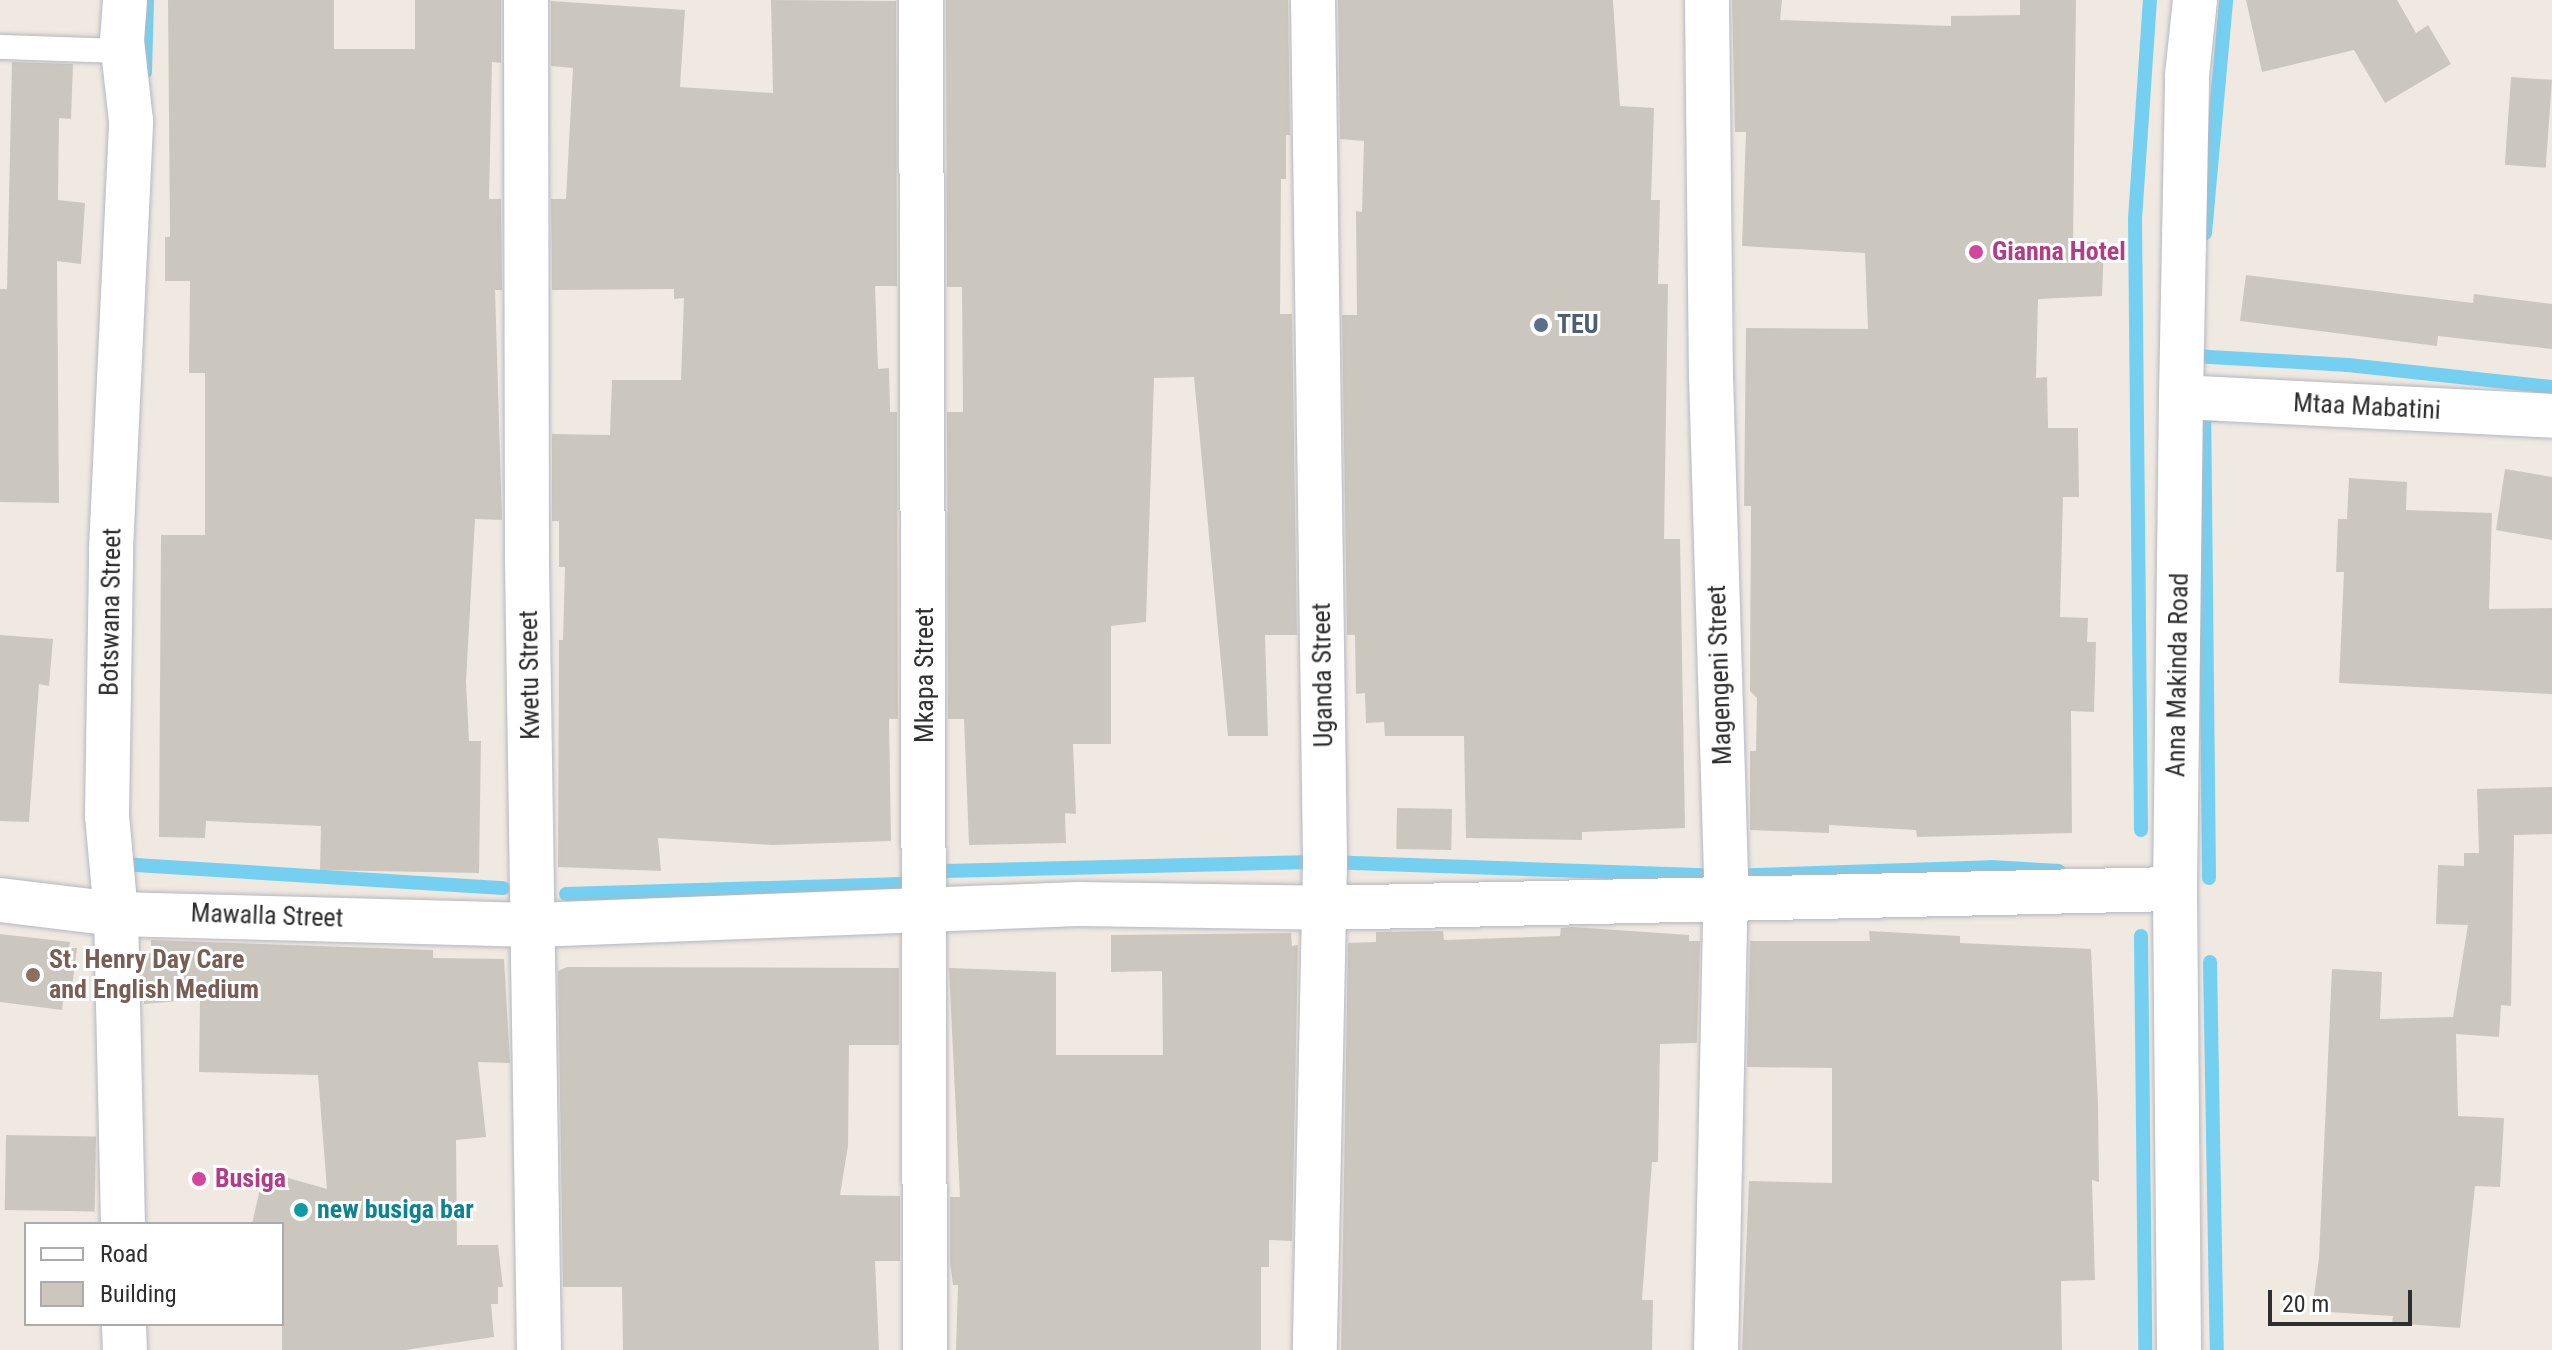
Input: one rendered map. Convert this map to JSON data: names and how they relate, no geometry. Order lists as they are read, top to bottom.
{
  "streets": {
    "street": [
      "Mtaa Mabatini",
      "Botswana Street",
      "Kwetu Street",
      "Mkapa Street",
      "Uganda Street",
      "Magengeni Street",
      "Anna Makinda Road",
      "Mawalla Street"
    ]
  },
  "crossings": [
    ["Mtaa Mabatini", "Anna Makinda Road"],
    ["Botswana Street", "Mawalla Street"],
    ["Kwetu Street", "Mawalla Street"],
    ["Mkapa Street", "Mawalla Street"],
    ["Uganda Street", "Mawalla Street"],
    ["Magengeni Street", "Mawalla Street"],
    ["Anna Makinda Road", "Mawalla Street"]
  ],
  "places": [
    "Gianna Hotel",
    "TEU",
    "St. Henry Day Care and English Medium",
    "Busiga",
    "new busiga bar"
  ],
  "legend": ["Road", "Building"],
  "scale_bar": "20 m"
}
